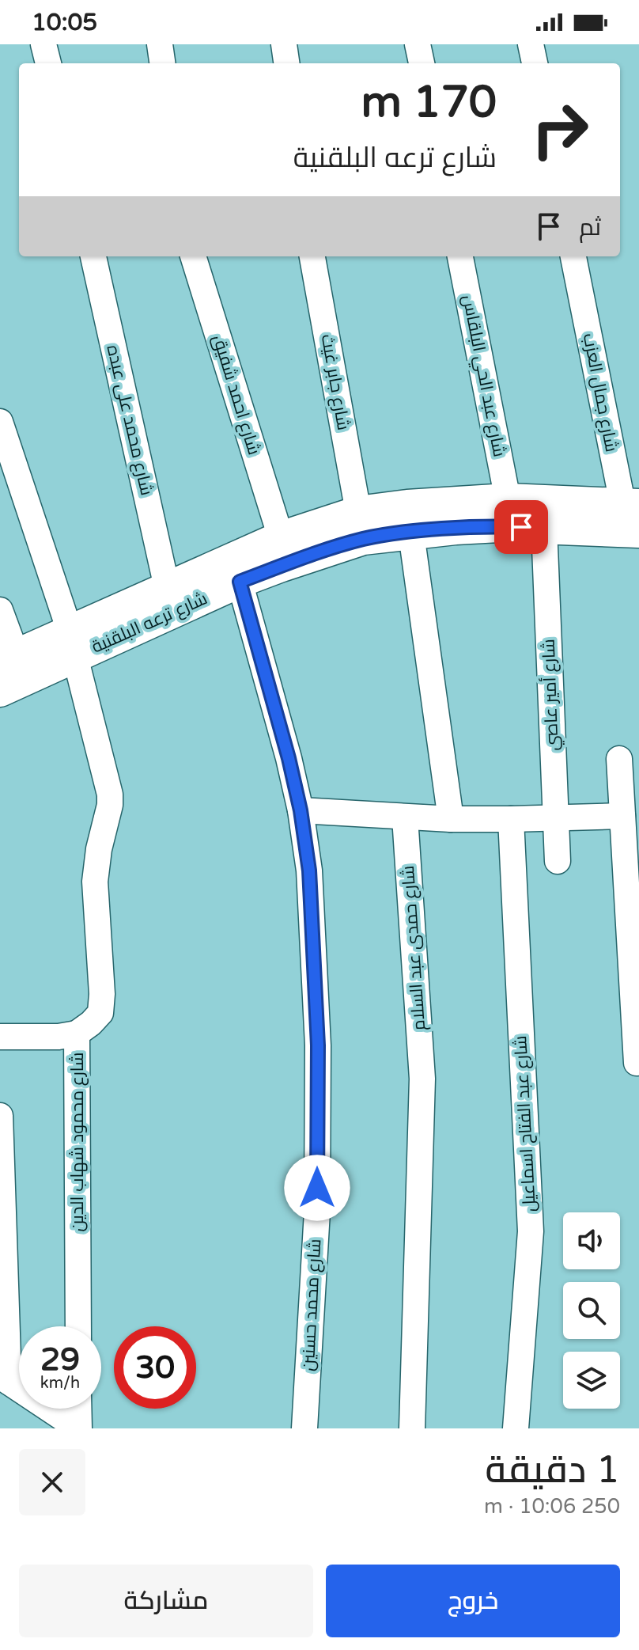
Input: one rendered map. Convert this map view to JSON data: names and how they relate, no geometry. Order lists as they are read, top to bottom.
{
  "streets": {
    "street": [
      "شارع عبد الحي البلقاس",
      "شارع جابر غيث",
      "شارع جمال العزب",
      "شارع احمد شفيق",
      "شارع محمد على عبده",
      "شارع ترعه البلقنية",
      "شارع أمير عاصي",
      "شارع حمدى عبد السلام",
      "شارع عبد الفتاح اسماعيل",
      "شارع محمود شهاب الدين",
      "شارع محمد حسنين"
    ]
  },
  "crossings": [
    ["شارع عبد الحي البلقاس", "شارع ترعه البلقنية"],
    ["شارع جابر غيث", "شارع ترعه البلقنية"],
    ["شارع جمال العزب", "شارع ترعه البلقنية"],
    ["شارع احمد شفيق", "شارع ترعه البلقنية"],
    ["شارع محمد على عبده", "شارع ترعه البلقنية"],
    ["شارع ترعه البلقنية", "شارع أمير عاصي"],
    ["شارع ترعه البلقنية", "شارع محمود شهاب الدين"],
    ["شارع ترعه البلقنية", "شارع محمد حسنين"]
  ],
  "page": {
    "status": "10:05",
    "turn": ["170 m", "شارع ترعه البلقنية"],
    "then": "ثم",
    "speed": "29 km/h",
    "limit": "30",
    "heading": ["1 دقيقة", "250 m · 10:06"],
    "buttons": ["خروج", "مشاركة"]
  }
}
